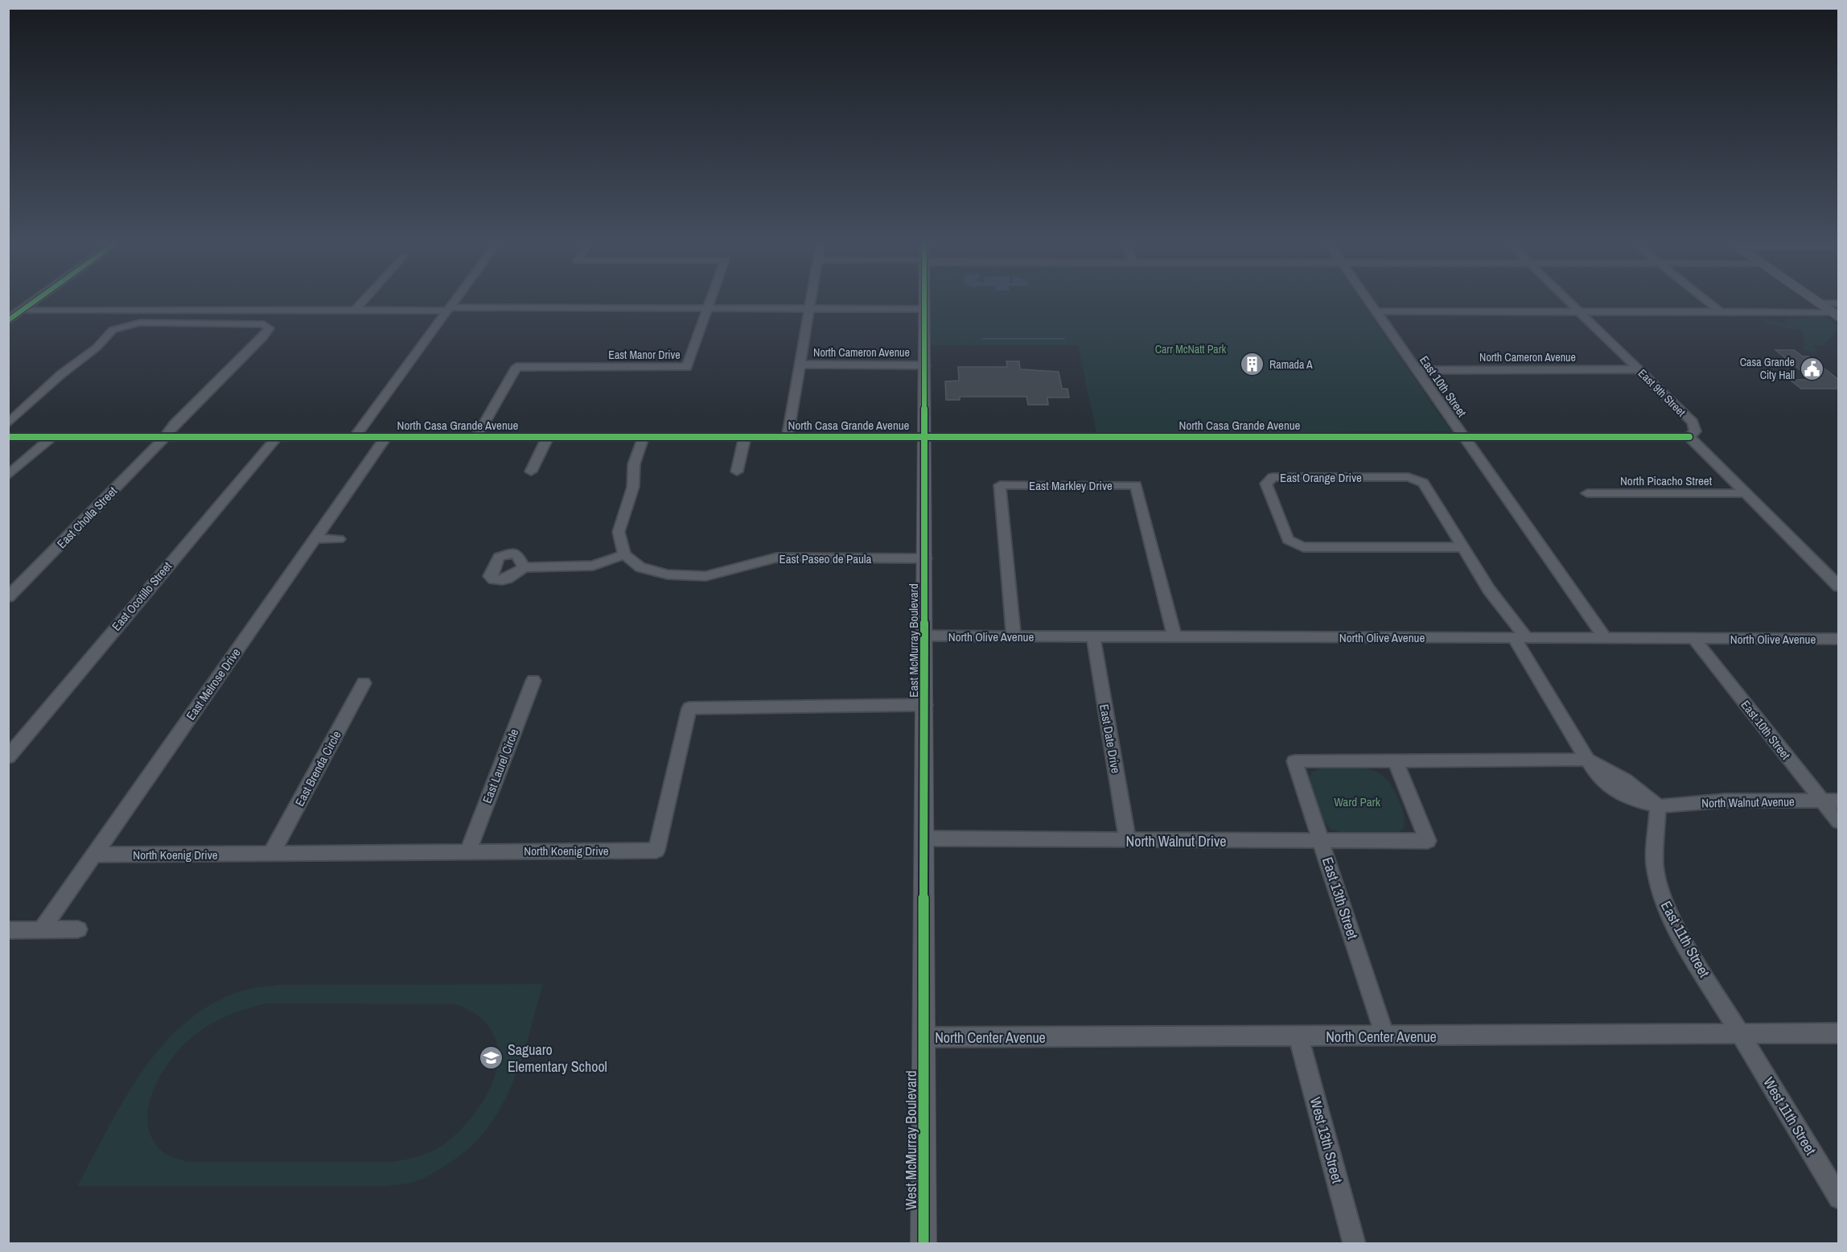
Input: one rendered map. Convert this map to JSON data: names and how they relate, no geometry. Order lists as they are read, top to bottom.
{
  "streets": {
    "street": [
      "North Cameron Avenue",
      "East Manor Drive",
      "East 10th Street",
      "East 9th Street",
      "North Casa Grande Avenue",
      "East Orange Drive",
      "North Picacho Street",
      "East Markley Drive",
      "East Cholla Street",
      "East Paseo de Paula",
      "East Ocotillo Street",
      "North Olive Avenue",
      "East McMurray Boulevard",
      "East Melrose Drive",
      "East Date Drive",
      "East Laurel Circle",
      "East Brenda Circle",
      "North Walnut Avenue",
      "North Walnut Drive",
      "North Koenig Drive",
      "East 13th Street",
      "East 11th Street",
      "North Center Avenue",
      "West 11th Street",
      "West McMurray Boulevard",
      "West 13th Street"
    ]
  },
  "crossings": [
    ["North Cameron Avenue", "East 10th Street"],
    ["North Cameron Avenue", "East 9th Street"],
    ["North Cameron Avenue", "East McMurray Boulevard"],
    ["East Manor Drive", "North Casa Grande Avenue"],
    ["East 10th Street", "North Casa Grande Avenue"],
    ["East 10th Street", "North Olive Avenue"],
    ["East 10th Street", "North Walnut Avenue"],
    ["East 9th Street", "North Casa Grande Avenue"],
    ["North Casa Grande Avenue", "East Cholla Street"],
    ["North Casa Grande Avenue", "East Ocotillo Street"],
    ["North Casa Grande Avenue", "East McMurray Boulevard"],
    ["North Casa Grande Avenue", "East Melrose Drive"],
    ["East Orange Drive", "North Olive Avenue"],
    ["East Orange Drive", "North Walnut Avenue"],
    ["East Orange Drive", "East 11th Street"],
    ["East Markley Drive", "North Olive Avenue"],
    ["East Paseo de Paula", "East McMurray Boulevard"],
    ["North Olive Avenue", "East McMurray Boulevard"],
    ["North Olive Avenue", "East Date Drive"],
    ["East McMurray Boulevard", "North Walnut Drive"],
    ["East McMurray Boulevard", "North Koenig Drive"],
    ["East McMurray Boulevard", "North Center Avenue"],
    ["East McMurray Boulevard", "West McMurray Boulevard"],
    ["East Melrose Drive", "North Koenig Drive"],
    ["East Date Drive", "North Walnut Drive"],
    ["East Laurel Circle", "North Koenig Drive"],
    ["East Brenda Circle", "North Koenig Drive"],
    ["North Walnut Avenue", "East 11th Street"],
    ["North Walnut Drive", "East 13th Street"],
    ["East 13th Street", "North Center Avenue"],
    ["East 11th Street", "North Center Avenue"],
    ["East 11th Street", "West 11th Street"],
    ["North Center Avenue", "West 11th Street"],
    ["North Center Avenue", "West McMurray Boulevard"],
    ["North Center Avenue", "West 13th Street"]
  ],
  "parks": ["Carr McNatt Park", "Ward Park"],
  "places": {
    "building": ["Ramada A"],
    "public building": ["Casa Grande City Hall"],
    "school or university": ["Saguaro Elementary School"]
  }
}
